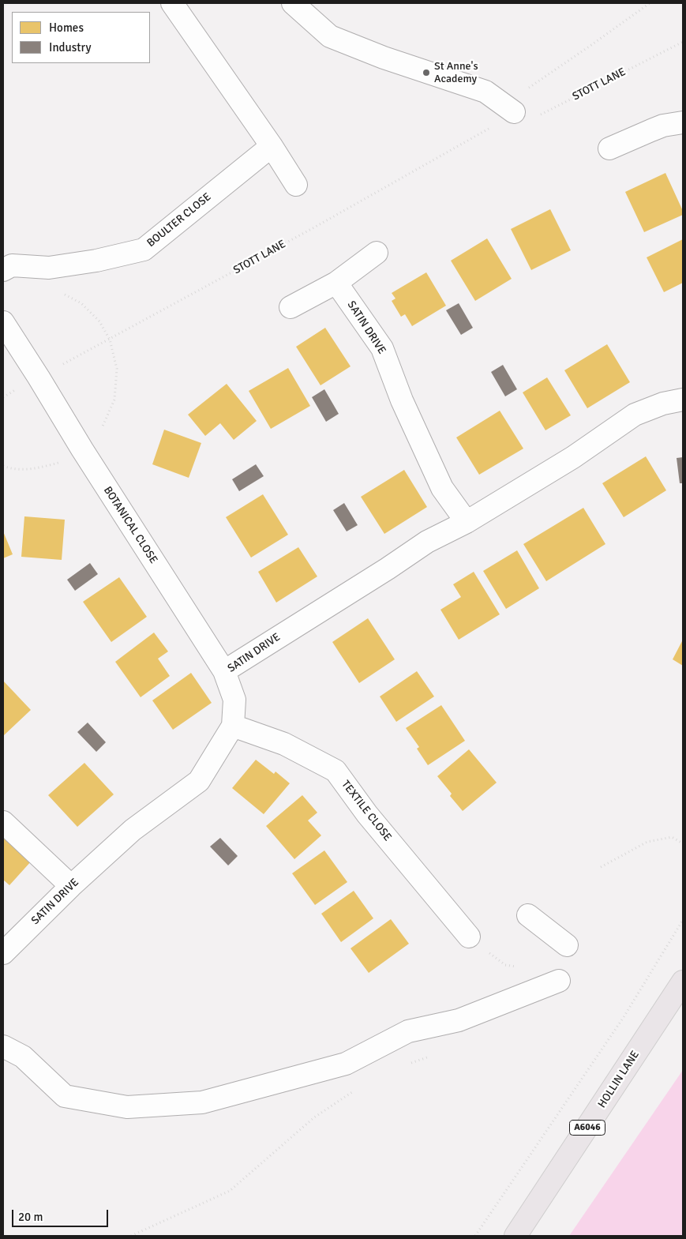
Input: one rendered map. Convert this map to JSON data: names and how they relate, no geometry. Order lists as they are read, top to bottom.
{
  "streets": {
    "main road": ["HOLLIN LANE", "A6046"],
    "street": [
      "BOULTER CLOSE",
      "SATIN DRIVE",
      "BOTANICAL CLOSE",
      "TEXTILE CLOSE"
    ],
    "path": ["STOTT LANE"]
  },
  "crossings": [
    ["STOTT LANE", "BOTANICAL CLOSE"],
    ["SATIN DRIVE", "BOTANICAL CLOSE"],
    ["SATIN DRIVE", "TEXTILE CLOSE"]
  ],
  "places": ["St Anne's Academy"],
  "legend": ["Homes", "Industry"],
  "scale_bar": "20 m"
}
